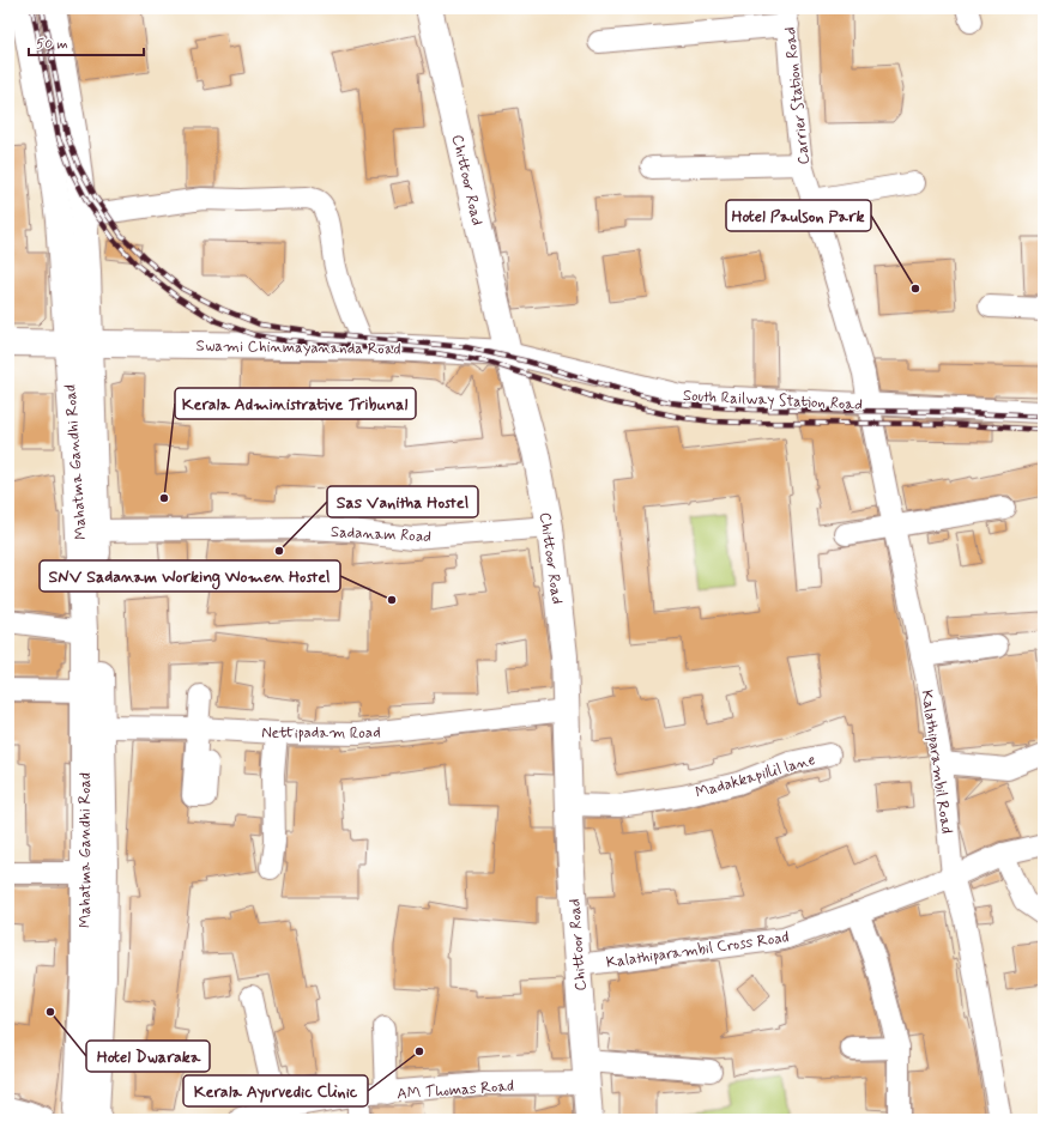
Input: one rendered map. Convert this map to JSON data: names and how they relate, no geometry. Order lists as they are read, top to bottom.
{
  "streets": {
    "main road": ["Chittoor Road", "Swami Chinmayananda Road", "Mahatma Gandhi Road"],
    "street": [
      "Carrier Station Road",
      "South Railway Station Road",
      "Sadanam Road",
      "Nettipadam Road",
      "Kalathiparambil Road",
      "Madakkapillil lane",
      "Kalathiparambil Cross Road",
      "AM Thomas Road"
    ]
  },
  "crossings": [
    ["Carrier Station Road", "South Railway Station Road"],
    ["Carrier Station Road", "Kalathiparambil Road"],
    ["Chittoor Road", "Swami Chinmayananda Road"],
    ["Chittoor Road", "South Railway Station Road"],
    ["Chittoor Road", "Sadanam Road"],
    ["Chittoor Road", "Nettipadam Road"],
    ["Chittoor Road", "Madakkapillil lane"],
    ["Chittoor Road", "Kalathiparambil Cross Road"],
    ["Chittoor Road", "AM Thomas Road"],
    ["Swami Chinmayananda Road", "South Railway Station Road"],
    ["Swami Chinmayananda Road", "Mahatma Gandhi Road"],
    ["South Railway Station Road", "Kalathiparambil Road"],
    ["Mahatma Gandhi Road", "Sadanam Road"],
    ["Mahatma Gandhi Road", "Nettipadam Road"],
    ["Kalathiparambil Road", "Kalathiparambil Cross Road"]
  ],
  "places": [
    "Hotel Paulson Park",
    "Kerala Administrative Tribunal",
    "Sas Vanitha Hostel",
    "SNV Sadanam Working Women Hostel",
    "Hotel Dwaraka",
    "Kerala Ayurvedic Clinic"
  ],
  "scale_bar": "50 m"
}
